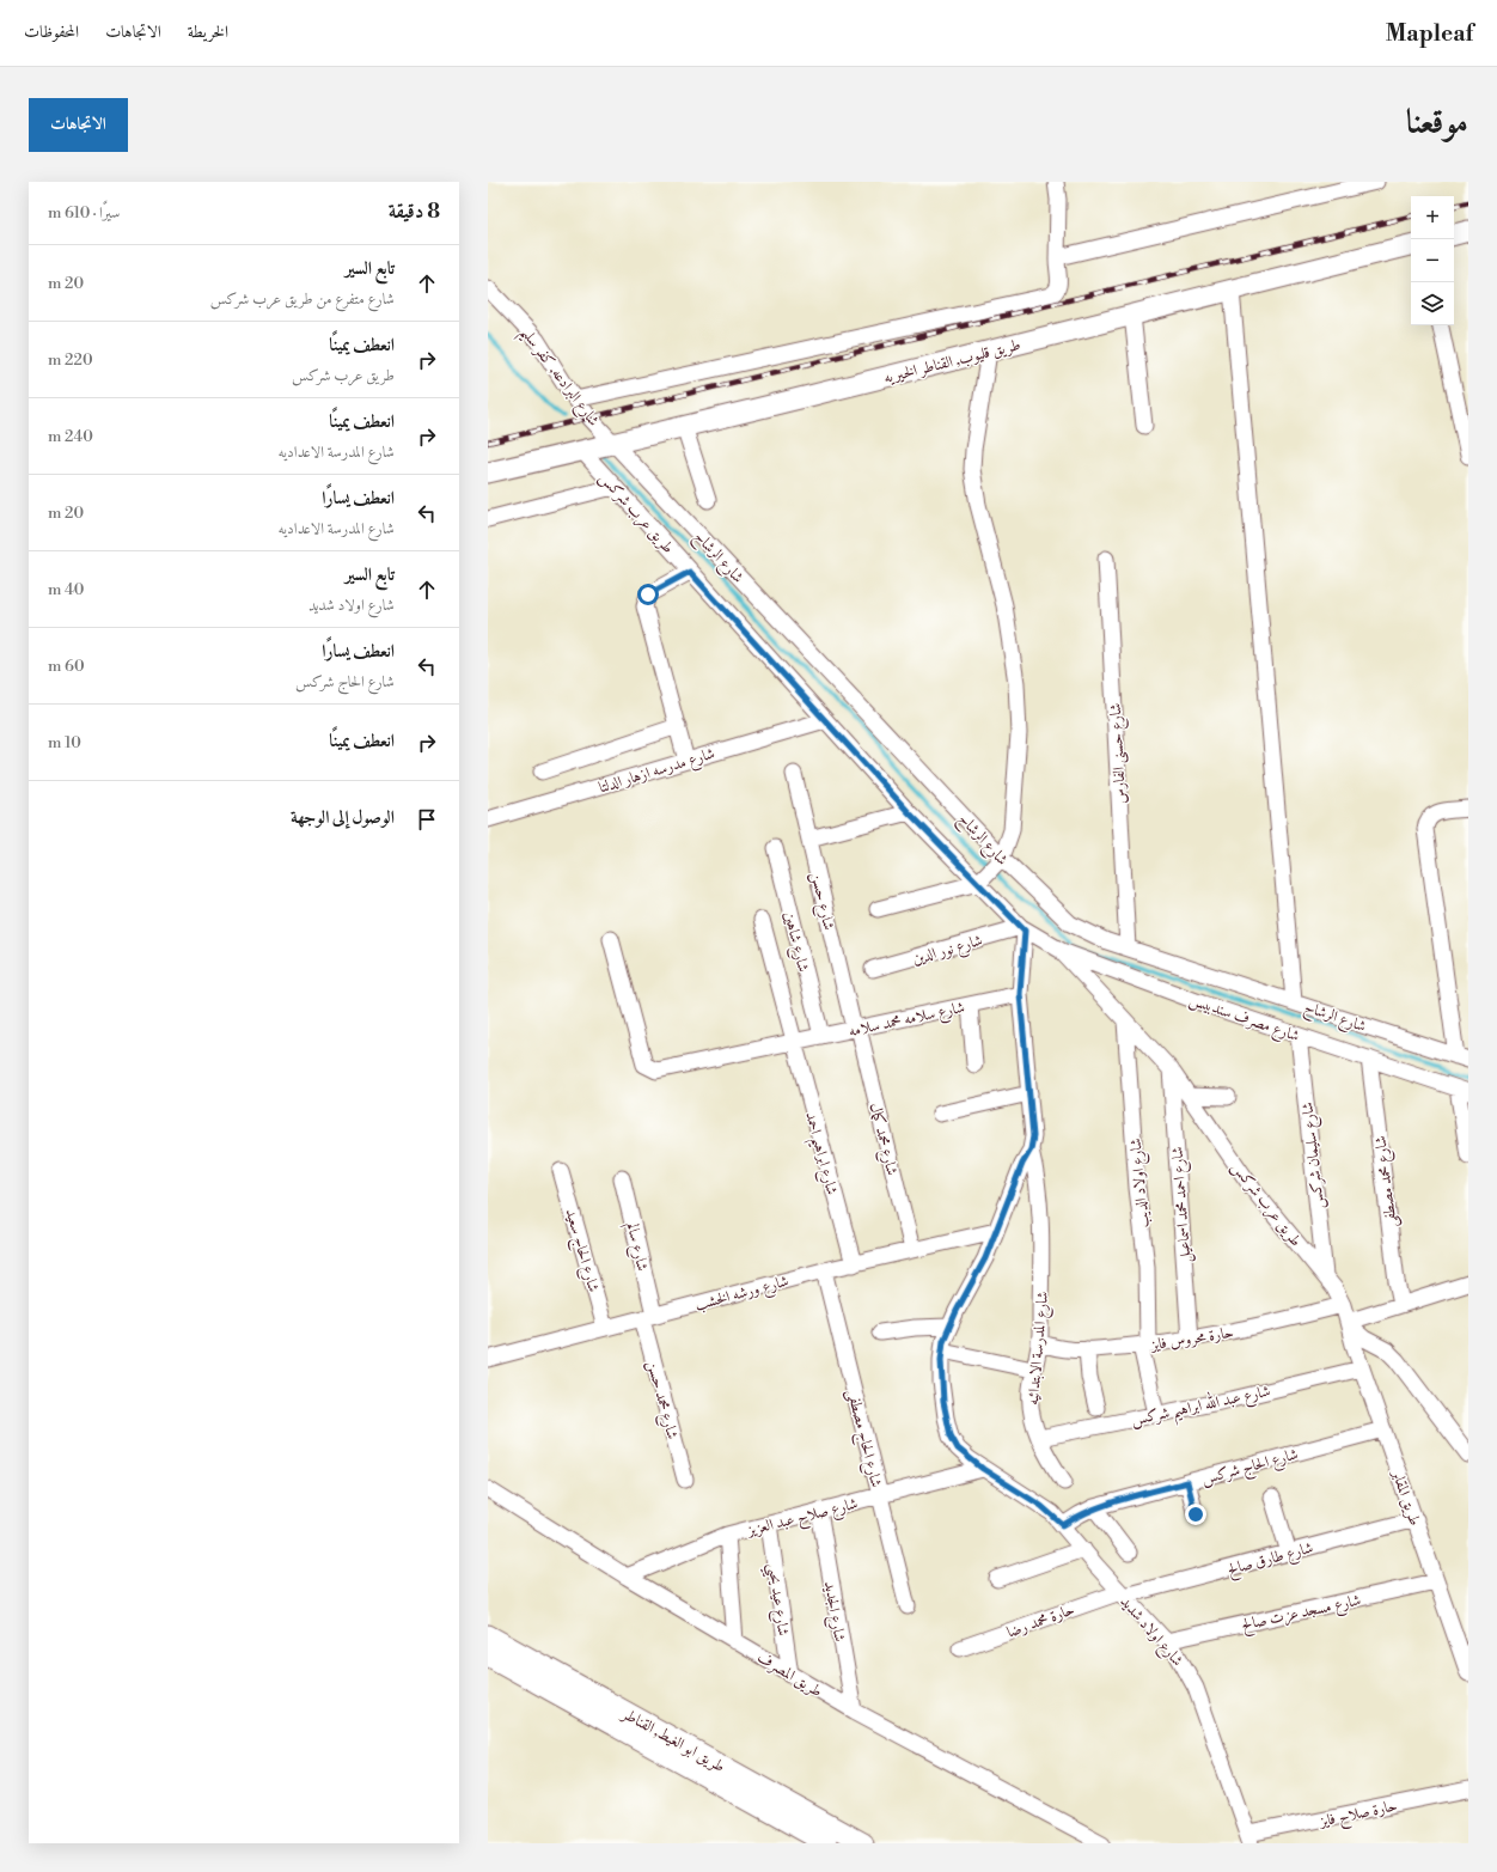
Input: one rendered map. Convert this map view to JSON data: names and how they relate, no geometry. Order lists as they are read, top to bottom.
{
  "streets": {
    "main road": ["طريق قليوب, القناطر الخيريه", "طريق ابو الغيط, القناطر"],
    "street": [
      "شارع البرادعه, كفر سليم",
      "طريق عرب شركس",
      "شارع الرشاح",
      "شارع حسنى الفارس",
      "شارع مدرسه ازهار الدلتا",
      "شارع حسن",
      "شارع شاهين",
      "شارع نور الدين",
      "شارع مصرف سندبيس",
      "شارع سلامه محمد سلامه",
      "شارع محمد كمال",
      "شارع ابراهيم احمد",
      "شارع سليمان شركس",
      "شارع محمد مصطفى",
      "شارع اولاد الديب",
      "شارع احمد محمد اسماعيل",
      "شارع سالم",
      "شارع الحاج سعيد",
      "شارع ورشه الخشب",
      "حارة محروس فايز",
      "شارع المدرسة الابتدائيه",
      "شارع محمد حسن",
      "شارع عبد الله ابراهيم شركس",
      "شارع الحاج مصطفى",
      "شارع الحاج شركس",
      "طريق المقابر",
      "شارع صلاح عبد العزيز",
      "شارع طارق صالح",
      "شارع عيد يحيي",
      "شارع الجديد",
      "شارع مسجد عزت صالح",
      "حارة محمد رضا",
      "شارع اولاد شديد",
      "طريق المصرف",
      "حارة صلاح فايز"
    ]
  },
  "crossings": [
    ["طريق قليوب, القناطر الخيريه", "شارع البرادعه, كفر سليم"],
    ["طريق قليوب, القناطر الخيريه", "طريق عرب شركس"],
    ["طريق قليوب, القناطر الخيريه", "شارع الرشاح"],
    ["شارع البرادعه, كفر سليم", "شارع الرشاح"],
    ["طريق عرب شركس", "شارع مدرسه ازهار الدلتا"],
    ["طريق عرب شركس", "شارع نور الدين"],
    ["طريق عرب شركس", "شارع مصرف سندبيس"],
    ["طريق عرب شركس", "شارع سليمان شركس"],
    ["طريق عرب شركس", "شارع اولاد الديب"],
    ["طريق عرب شركس", "شارع احمد محمد اسماعيل"],
    ["طريق عرب شركس", "حارة محروس فايز"],
    ["طريق عرب شركس", "طريق المقابر"],
    ["شارع الرشاح", "شارع حسنى الفارس"],
    ["شارع حسن", "شارع سلامه محمد سلامه"],
    ["شارع حسن", "شارع محمد كمال"],
    ["شارع شاهين", "شارع سلامه محمد سلامه"],
    ["شارع نور الدين", "شارع مصرف سندبيس"],
    ["شارع مصرف سندبيس", "شارع سليمان شركس"],
    ["شارع مصرف سندبيس", "شارع محمد مصطفى"],
    ["شارع سلامه محمد سلامه", "شارع محمد كمال"],
    ["شارع سلامه محمد سلامه", "شارع ابراهيم احمد"],
    ["شارع محمد كمال", "شارع ورشه الخشب"],
    ["شارع ابراهيم احمد", "شارع ورشه الخشب"],
    ["شارع اولاد الديب", "حارة محروس فايز"],
    ["شارع اولاد الديب", "شارع عبد الله ابراهيم شركس"],
    ["شارع احمد محمد اسماعيل", "حارة محروس فايز"],
    ["شارع سالم", "شارع ورشه الخشب"],
    ["شارع سالم", "شارع محمد حسن"],
    ["شارع الحاج سعيد", "شارع ورشه الخشب"],
    ["شارع ورشه الخشب", "شارع محمد حسن"],
    ["شارع ورشه الخشب", "شارع الحاج مصطفى"],
    ["شارع ورشه الخشب", "شارع اولاد شديد"],
    ["حارة محروس فايز", "شارع المدرسة الابتدائيه"],
    ["شارع المدرسة الابتدائيه", "شارع عبد الله ابراهيم شركس"],
    ["شارع المدرسة الابتدائيه", "شارع اولاد شديد"],
    ["شارع عبد الله ابراهيم شركس", "طريق المقابر"],
    ["شارع الحاج مصطفى", "شارع صلاح عبد العزيز"],
    ["شارع الحاج شركس", "طريق المقابر"],
    ["شارع الحاج شركس", "شارع اولاد شديد"],
    ["طريق المقابر", "شارع طارق صالح"],
    ["طريق المقابر", "شارع مسجد عزت صالح"],
    ["شارع صلاح عبد العزيز", "شارع عيد يحيي"],
    ["شارع صلاح عبد العزيز", "شارع الجديد"],
    ["شارع صلاح عبد العزيز", "شارع اولاد شديد"],
    ["شارع صلاح عبد العزيز", "طريق المصرف"],
    ["شارع طارق صالح", "حارة محمد رضا"],
    ["شارع طارق صالح", "شارع اولاد شديد"],
    ["شارع عيد يحيي", "طريق المصرف"],
    ["شارع الجديد", "طريق المصرف"],
    ["شارع مسجد عزت صالح", "شارع اولاد شديد"],
    ["حارة محمد رضا", "شارع اولاد شديد"],
    ["شارع اولاد شديد", "حارة صلاح فايز"]
  ],
  "page": {
    "header": "Mapleaf",
    "nav": ["الخريطة", "الاتجاهات", "المحفوظات"],
    "title": "موقعنا",
    "buttons": "الاتجاهات",
    "heading": ["8 دقيقة", "سيرًا · 610 m"],
    "map_buttons": ["+", "−"],
    "list": [
      ["تابع السير", "شارع متفرع من طريق عرب شركس", "20 m"],
      ["انعطف يمينًا", "طريق عرب شركس", "220 m"],
      ["انعطف يمينًا", "شارع المدرسة الاعداديه", "240 m"],
      ["انعطف يسارًا", "شارع المدرسة الاعداديه", "20 m"],
      ["تابع السير", "شارع اولاد شديد", "40 m"],
      ["انعطف يسارًا", "شارع الحاج شركس", "60 m"],
      ["انعطف يمينًا", "10 m"],
      "الوصول إلى الوجهة"
    ]
  }
}
